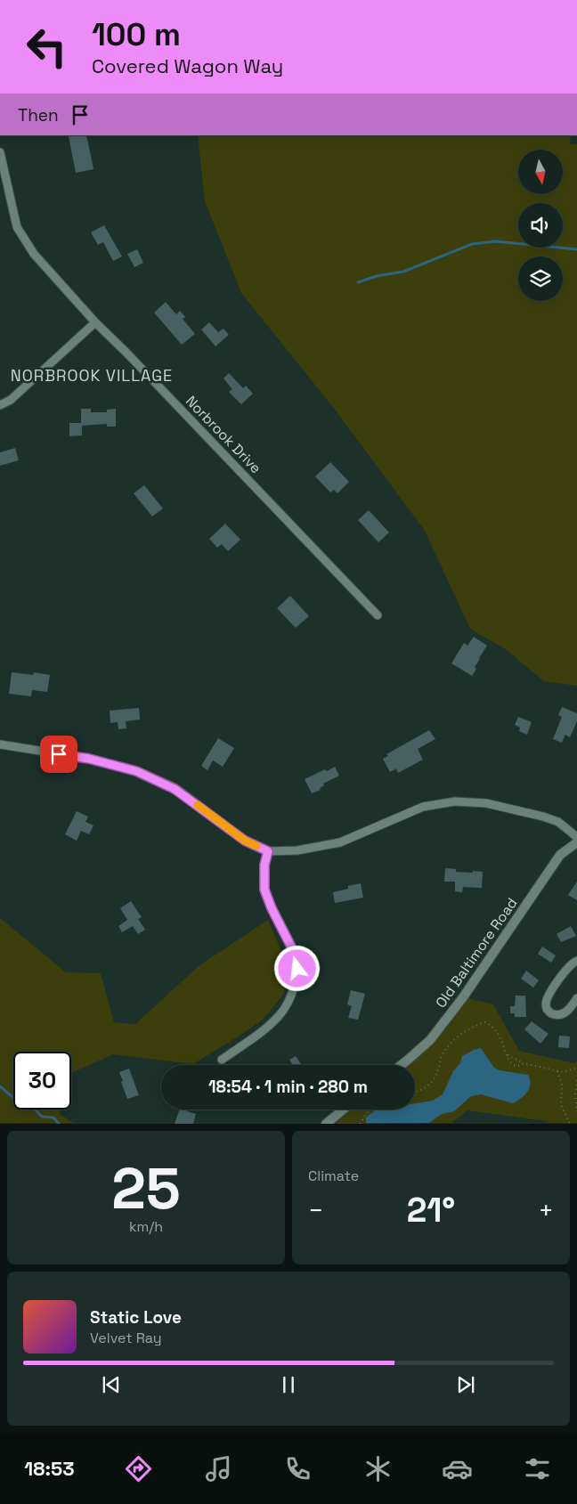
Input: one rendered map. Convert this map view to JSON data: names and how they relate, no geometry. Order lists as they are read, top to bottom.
{
  "streets": {
    "street": ["Norbrook Drive", "Old Baltimore Road"]
  },
  "districts": ["NORBROOK VILLAGE"],
  "north": "bottom",
  "page": {
    "turn": ["100 m", "Covered Wagon Way"],
    "then": "Then",
    "limit": "30",
    "trip": "18:54 · 1 min · 280 m",
    "tile": [
      ["25", "km/h"],
      "Climate"
    ],
    "heat": ["−", "21°", "+"],
    "song": ["Static Love", "Velvet Ray"],
    "tabs": "18:53"
  }
}
